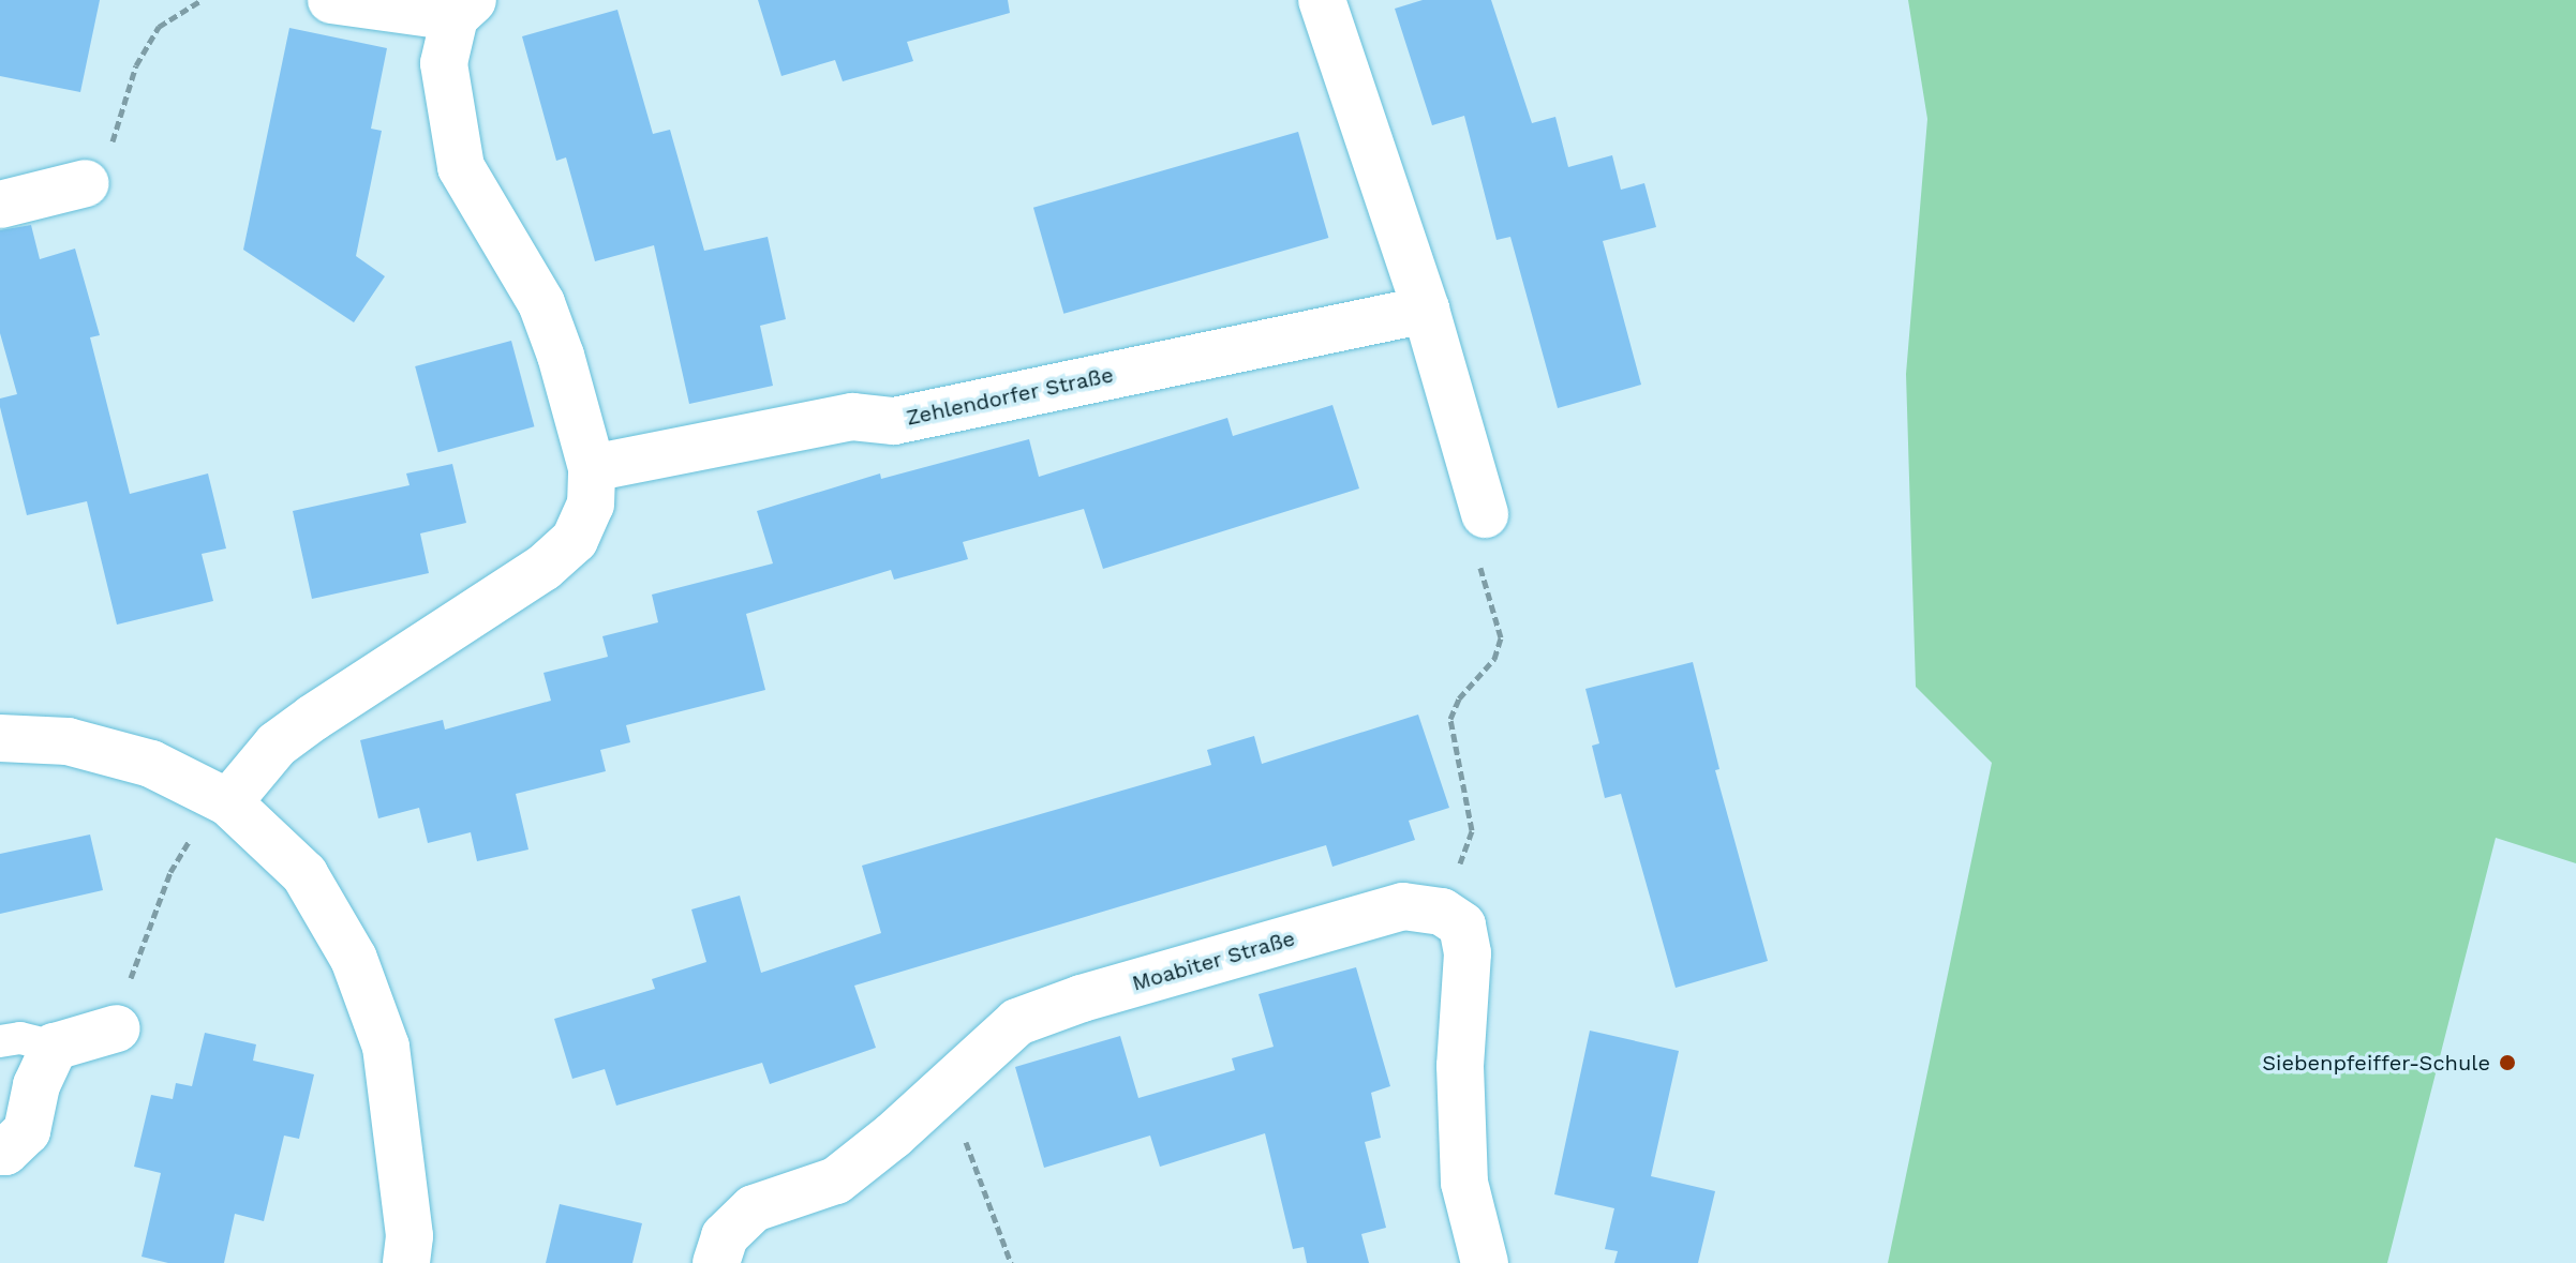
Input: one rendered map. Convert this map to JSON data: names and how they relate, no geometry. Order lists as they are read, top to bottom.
{
  "streets": {
    "street": ["Zehlendorfer Straße", "Moabiter Straße"]
  },
  "places": ["Siebenpfeiffer-Schule"]
}
